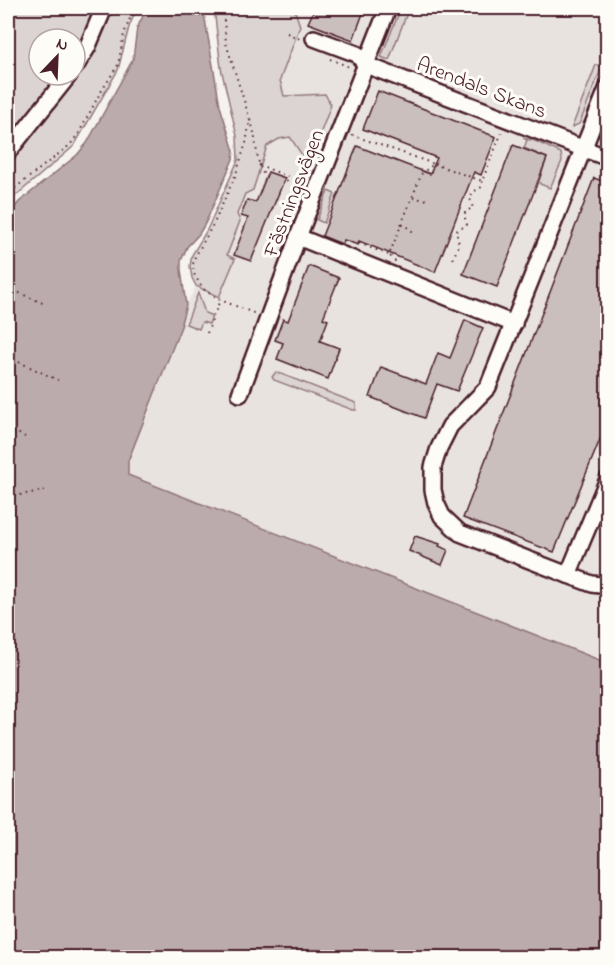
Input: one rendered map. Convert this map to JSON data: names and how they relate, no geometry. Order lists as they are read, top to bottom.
{
  "streets": {
    "street": ["Arendals Skans", "Fästningsvägen"]
  },
  "crossings": [
    ["Arendals Skans", "Fästningsvägen"]
  ],
  "north": "top right"
}
